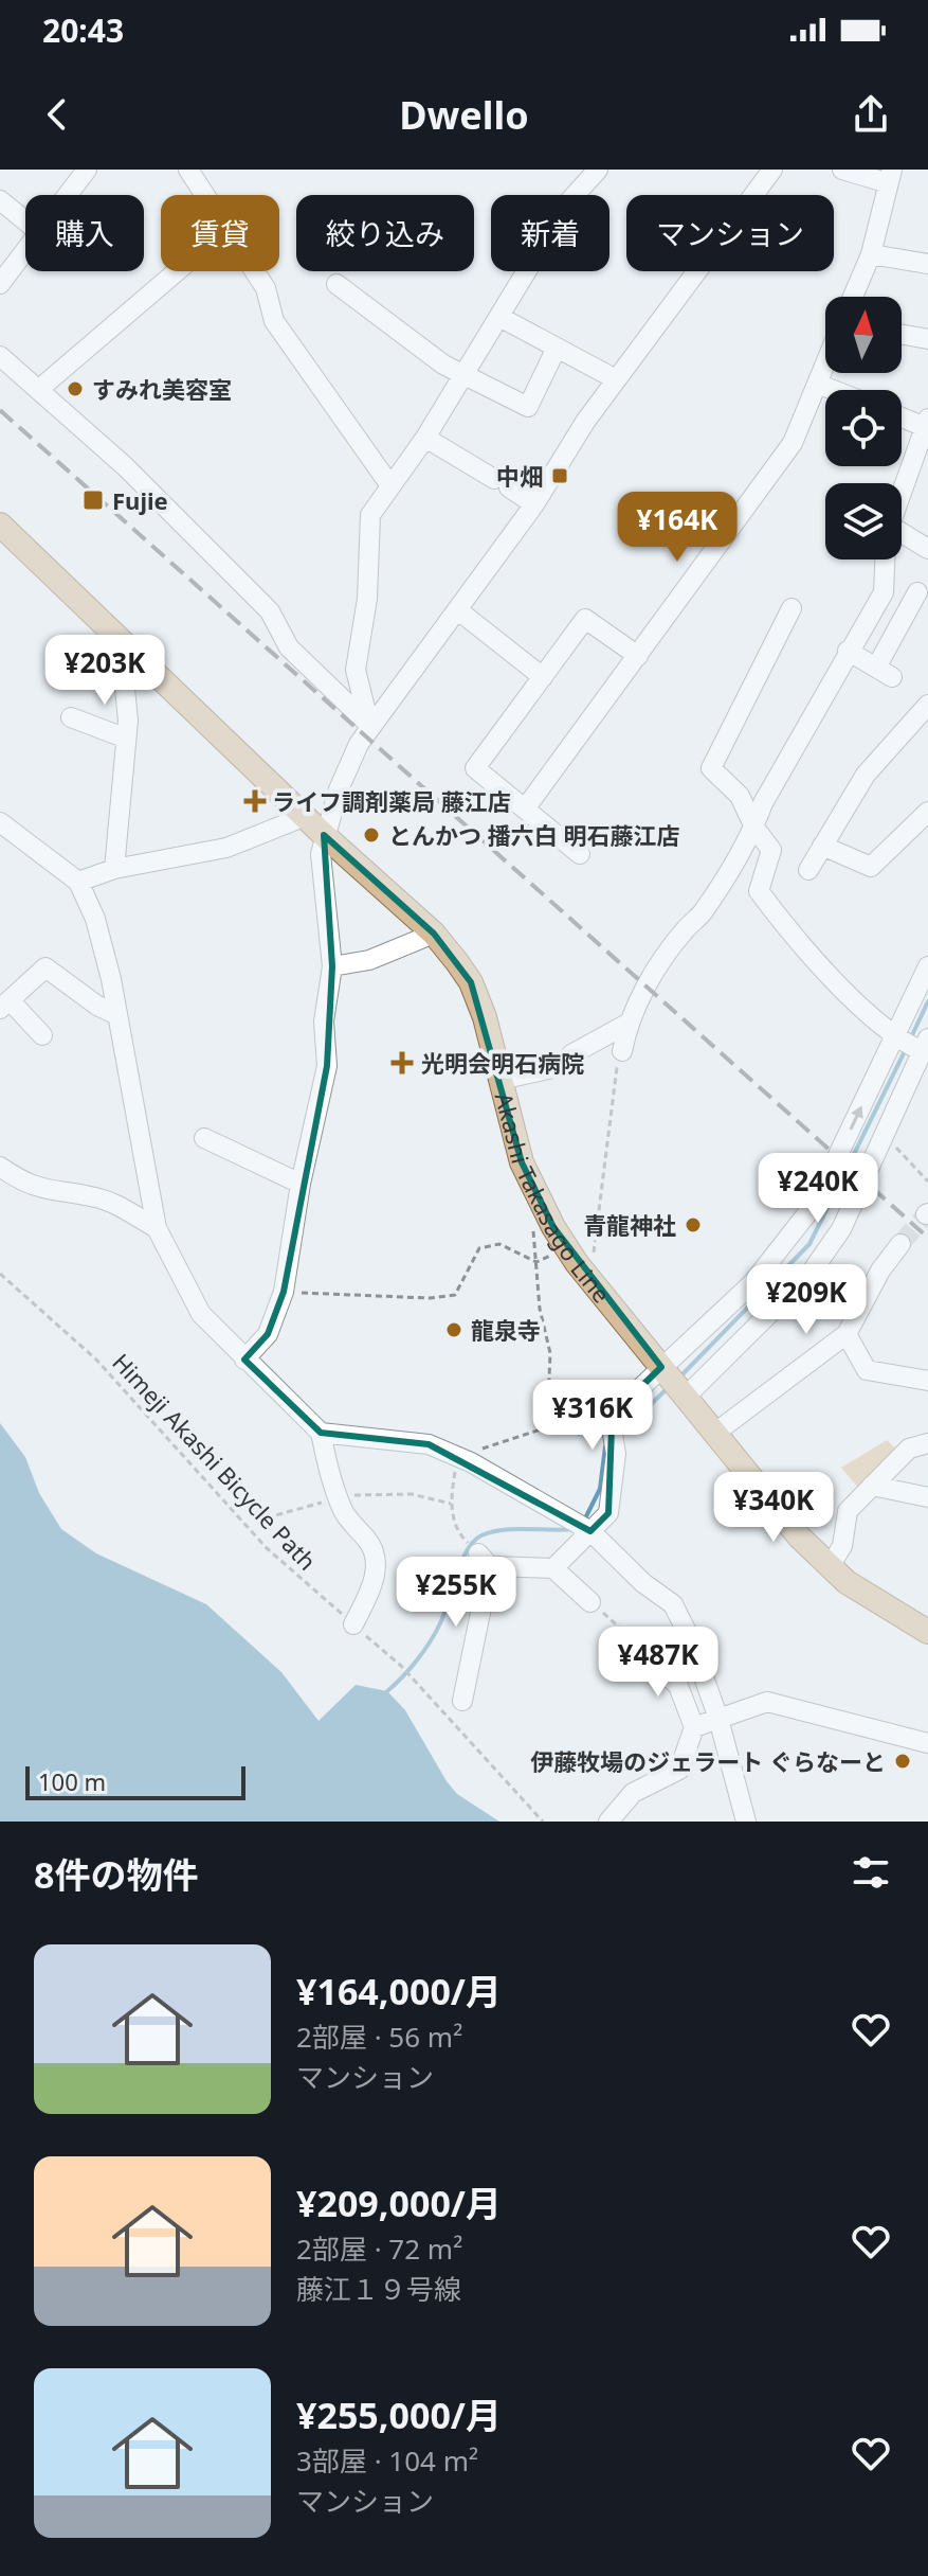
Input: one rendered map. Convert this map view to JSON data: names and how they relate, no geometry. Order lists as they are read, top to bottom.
{
  "streets": {
    "main road": ["Akashi Takasago Line"],
    "path": ["Himeji Akashi Bicycle Path"]
  },
  "places": {
    "other": [
      "すみれ美容室",
      "とんかつ 播六白 明石藤江店",
      "青龍神社",
      "龍泉寺",
      "伊藤牧場のジェラート ぐらなーと"
    ],
    "transit": ["中畑", "Fujie"],
    "health": ["ライフ調剤薬局 藤江店", "光明会明石病院"]
  },
  "scale_bar": "100 m",
  "north": "top",
  "page": {
    "status": "20:43",
    "header": "Dwello",
    "chip": [
      "購入",
      "賃貸",
      "絞り込み",
      "新着",
      "マンション"
    ],
    "price": [
      "¥164K",
      "¥203K",
      "¥240K",
      "¥209K",
      "¥316K",
      "¥340K",
      "¥255K",
      "¥487K"
    ],
    "scale": "100 m",
    "heading": "8件の物件",
    "list": [
      {
        "name": "¥164,000/月",
        "note": "2部屋 · 56 m² · マンション"
      },
      {
        "name": "¥209,000/月",
        "note": "2部屋 · 72 m² · 藤江１９号線"
      },
      {
        "name": "¥255,000/月",
        "note": "3部屋 · 104 m² · マンション"
      }
    ]
  }
}
